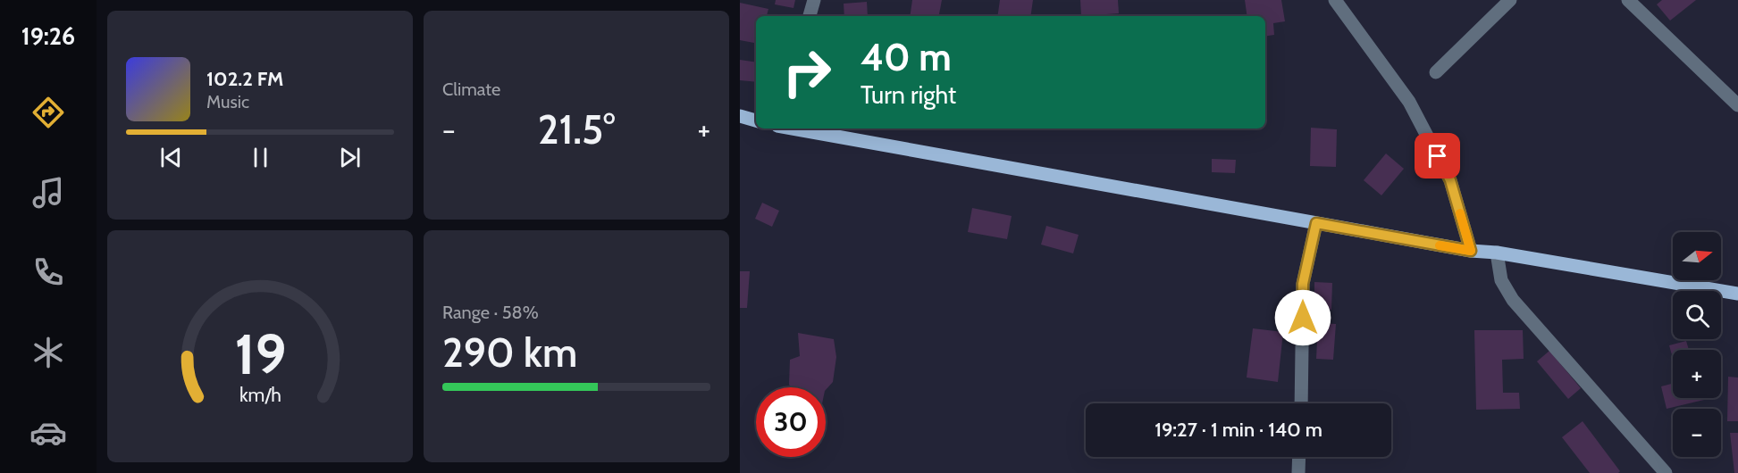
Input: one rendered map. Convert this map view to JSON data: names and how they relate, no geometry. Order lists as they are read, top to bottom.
{
  "north": "right",
  "page": {
    "tabs": "19:26",
    "tile": [
      "Climate",
      ["Range · 58%", "290 km"]
    ],
    "turn": ["40 m", "Turn right"],
    "song": ["102.2 FM", "Music"],
    "heat": ["−", "21.5°", "+"],
    "map_buttons": ["+", "−"],
    "limit": "30",
    "trip": "19:27 · 1 min · 140 m",
    "gauge": ["19", "km/h"]
  }
}
